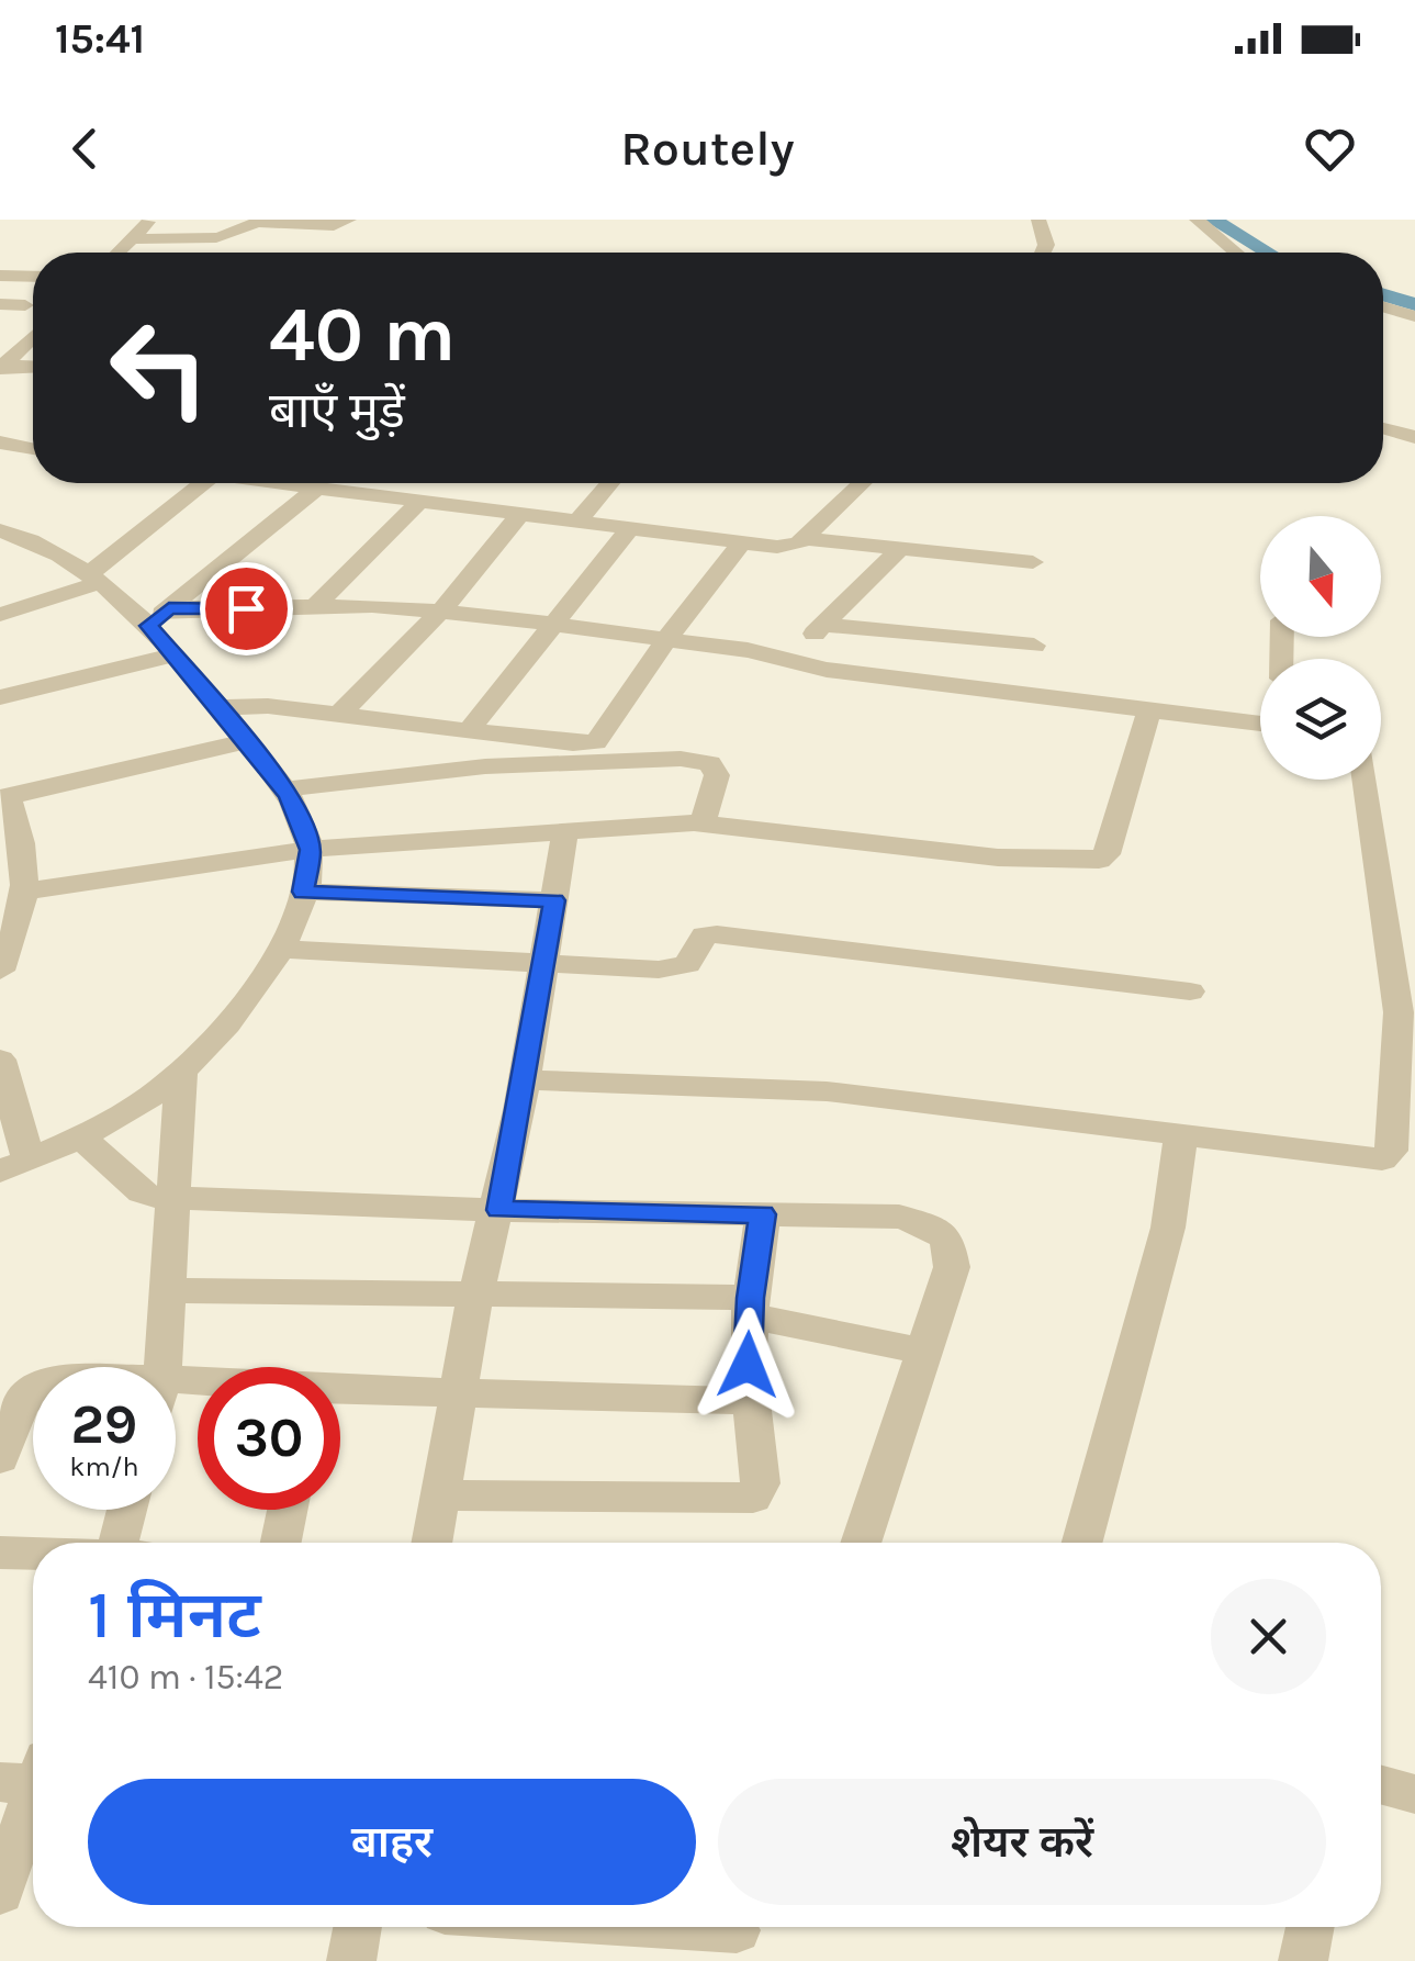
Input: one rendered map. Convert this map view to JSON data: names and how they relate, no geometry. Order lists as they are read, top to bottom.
{
  "north": "bottom",
  "page": {
    "status": "15:41",
    "header": "Routely",
    "turn": ["40 m", "बाएँ मुड़ें"],
    "speed": "29 km/h",
    "limit": "30",
    "heading": ["1 मिनट", "410 m · 15:42"],
    "buttons": ["बाहर", "शेयर करें"]
  }
}
